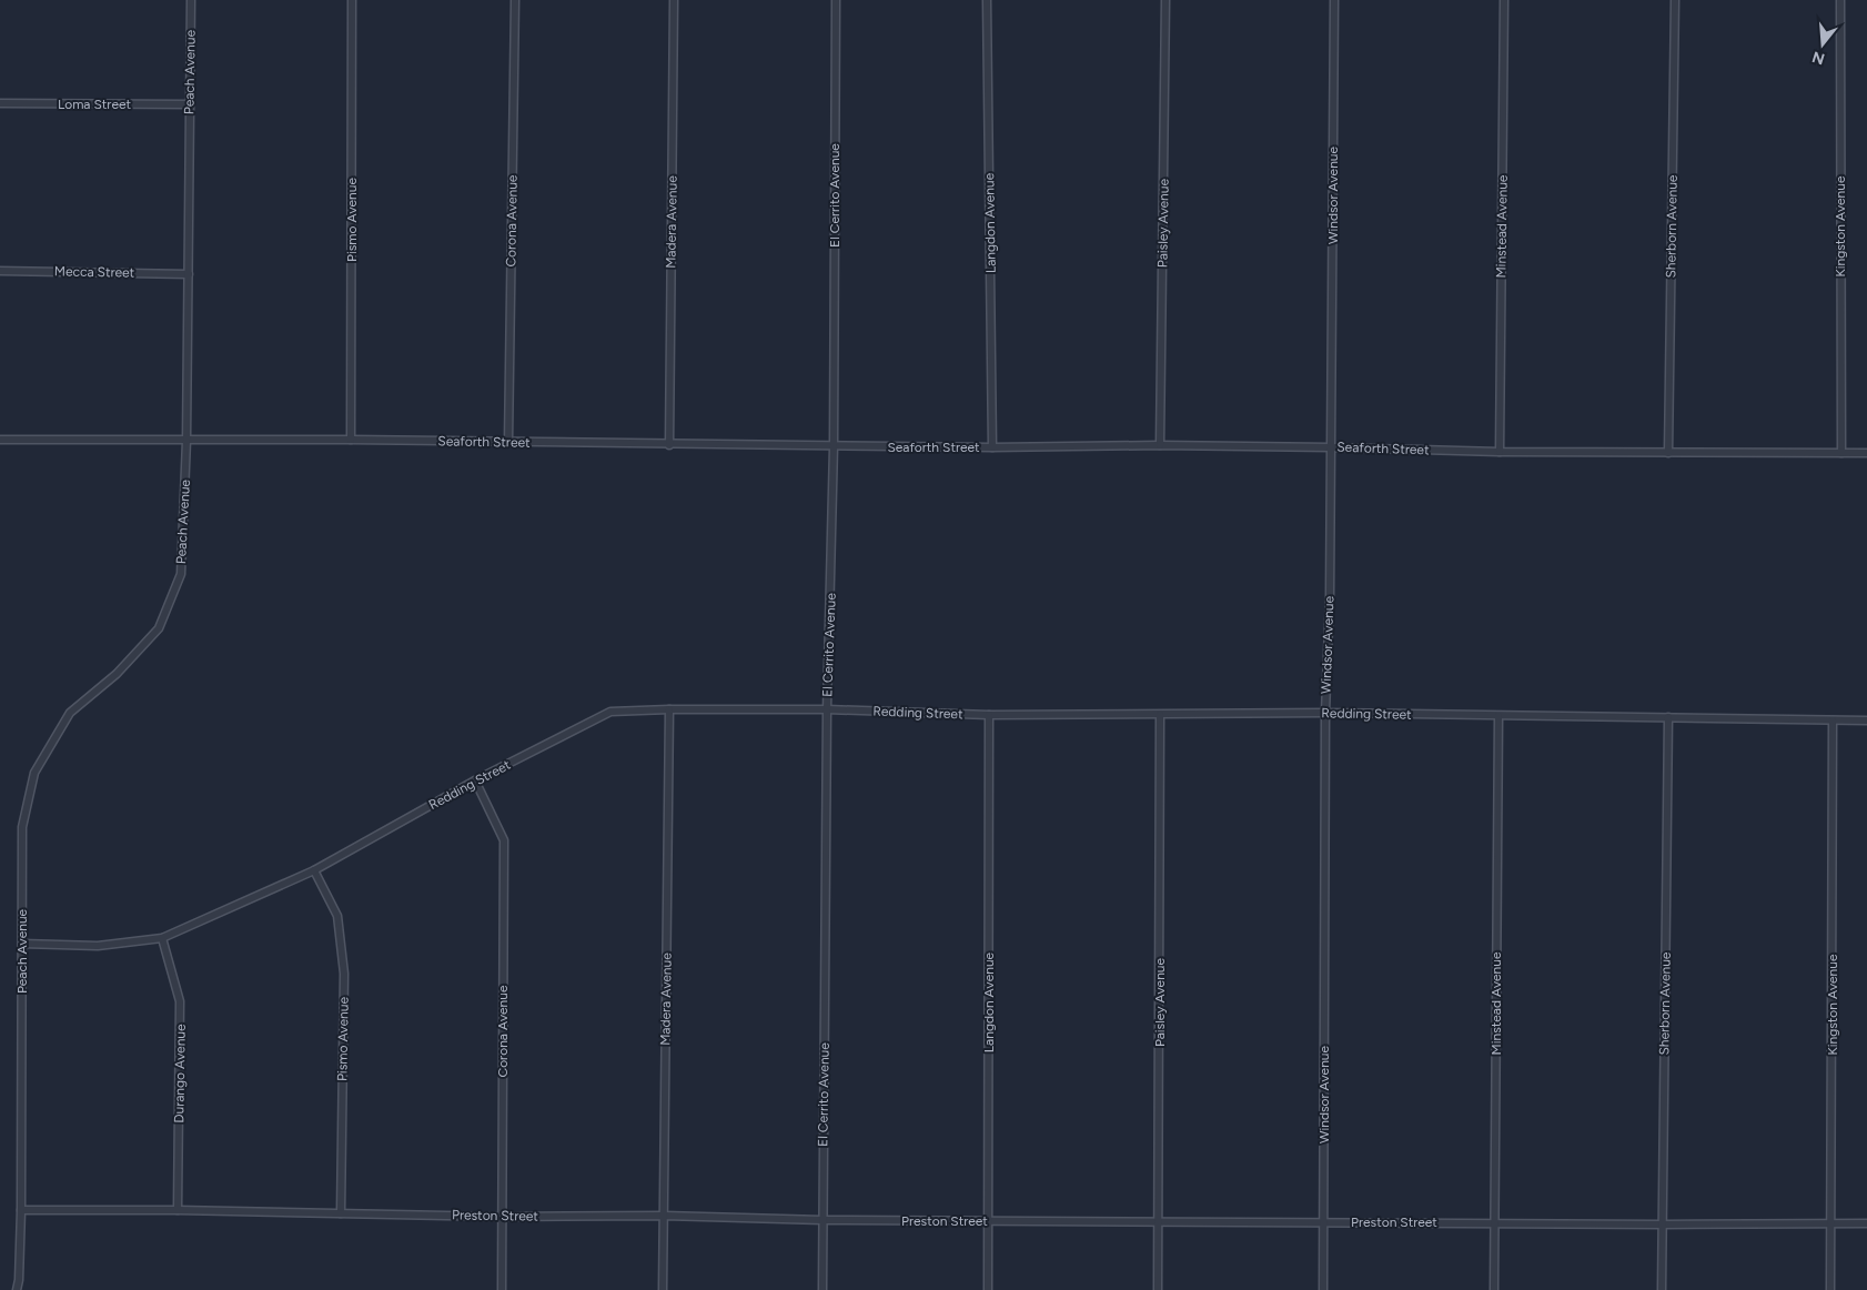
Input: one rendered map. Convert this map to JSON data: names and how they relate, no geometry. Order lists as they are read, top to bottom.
{
  "streets": {
    "street": [
      "Peach Avenue",
      "Loma Street",
      "El Cerrito Avenue",
      "Windsor Avenue",
      "Pismo Avenue",
      "Corona Avenue",
      "Madera Avenue",
      "Langdon Avenue",
      "Paisley Avenue",
      "Minstead Avenue",
      "Sherborn Avenue",
      "Kingston Avenue",
      "Mecca Street",
      "Seaforth Street",
      "Redding Street",
      "Durango Avenue",
      "Preston Street"
    ]
  },
  "crossings": [
    ["Peach Avenue", "Loma Street"],
    ["Peach Avenue", "Mecca Street"],
    ["Peach Avenue", "Seaforth Street"],
    ["Peach Avenue", "Redding Street"],
    ["Peach Avenue", "Preston Street"],
    ["El Cerrito Avenue", "Seaforth Street"],
    ["El Cerrito Avenue", "Redding Street"],
    ["El Cerrito Avenue", "Preston Street"],
    ["Windsor Avenue", "Seaforth Street"],
    ["Windsor Avenue", "Redding Street"],
    ["Windsor Avenue", "Preston Street"],
    ["Pismo Avenue", "Seaforth Street"],
    ["Pismo Avenue", "Redding Street"],
    ["Pismo Avenue", "Preston Street"],
    ["Corona Avenue", "Seaforth Street"],
    ["Corona Avenue", "Redding Street"],
    ["Corona Avenue", "Preston Street"],
    ["Madera Avenue", "Seaforth Street"],
    ["Madera Avenue", "Redding Street"],
    ["Madera Avenue", "Preston Street"],
    ["Langdon Avenue", "Seaforth Street"],
    ["Langdon Avenue", "Redding Street"],
    ["Langdon Avenue", "Preston Street"],
    ["Paisley Avenue", "Seaforth Street"],
    ["Paisley Avenue", "Redding Street"],
    ["Paisley Avenue", "Preston Street"],
    ["Minstead Avenue", "Seaforth Street"],
    ["Minstead Avenue", "Redding Street"],
    ["Minstead Avenue", "Preston Street"],
    ["Sherborn Avenue", "Seaforth Street"],
    ["Sherborn Avenue", "Redding Street"],
    ["Sherborn Avenue", "Preston Street"],
    ["Kingston Avenue", "Seaforth Street"],
    ["Kingston Avenue", "Redding Street"],
    ["Kingston Avenue", "Preston Street"],
    ["Redding Street", "Durango Avenue"],
    ["Durango Avenue", "Preston Street"]
  ],
  "north": "bottom"
}
